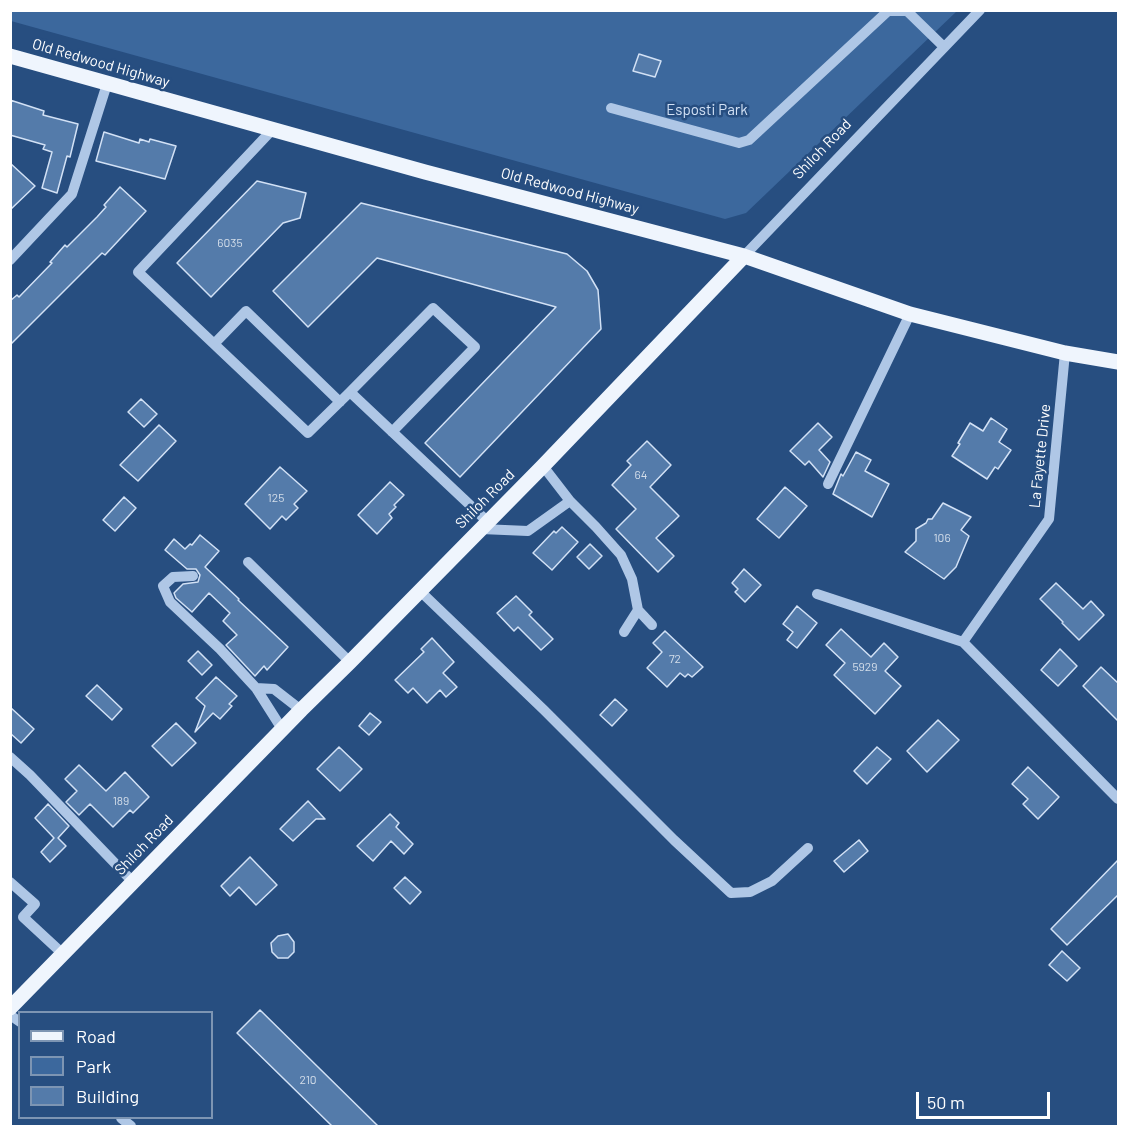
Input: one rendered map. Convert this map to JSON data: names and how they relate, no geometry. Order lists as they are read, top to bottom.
{
  "streets": {
    "main road": ["Old Redwood Highway", "Shiloh Road"],
    "street": ["La Fayette Drive"]
  },
  "crossings": [
    ["Old Redwood Highway", "Shiloh Road"],
    ["Old Redwood Highway", "La Fayette Drive"]
  ],
  "parks": ["Esposti Park"],
  "house_numbers": [
    "6035",
    "64",
    "125",
    "106",
    "72",
    "5929",
    "189",
    "210"
  ],
  "legend": ["Road", "Park", "Building"],
  "scale_bar": "50 m"
}
